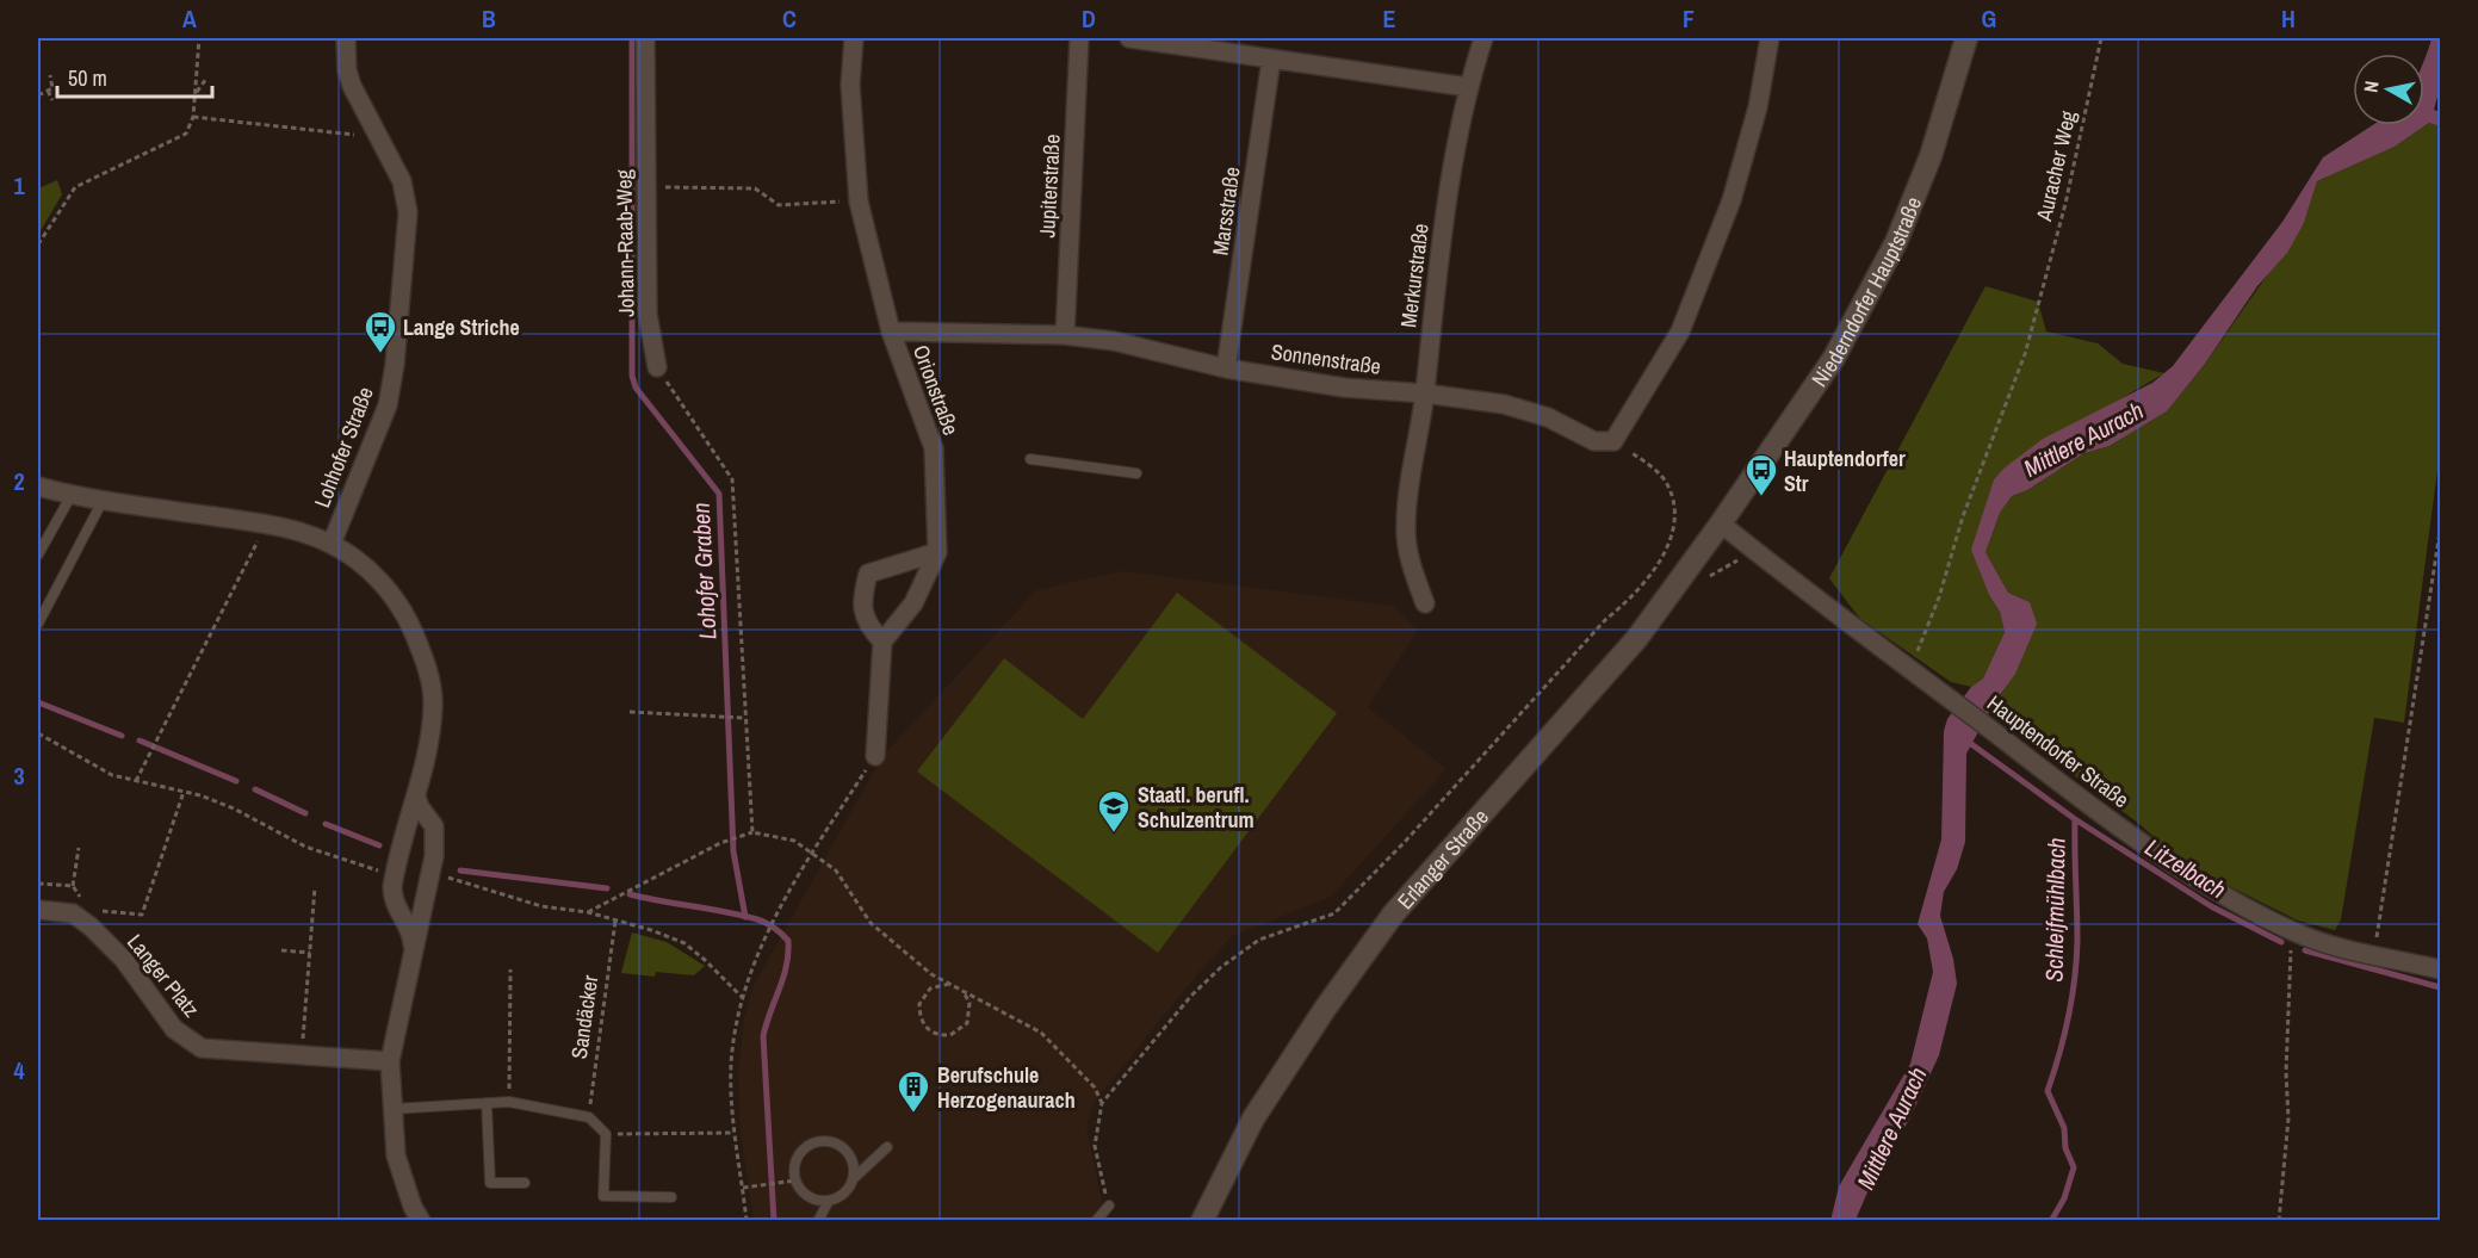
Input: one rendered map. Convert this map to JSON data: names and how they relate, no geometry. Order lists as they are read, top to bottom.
{
  "streets": {
    "street": [
      "Jupiterstraße",
      "Marsstraße",
      "Johann-Raab-Weg",
      "Merkurstraße",
      "Niederndorfer Hauptstraße",
      "Sonnenstraße",
      "Orionstraße",
      "Lohhofer Straße",
      "Hauptendorfer Straße",
      "Erlanger Straße",
      "Langer Platz"
    ],
    "path": ["Auracher Weg", "Sandäcker"]
  },
  "crossings": [
    ["Jupiterstraße", "Sonnenstraße"],
    ["Marsstraße", "Sonnenstraße"],
    ["Merkurstraße", "Sonnenstraße"],
    ["Niederndorfer Hauptstraße", "Hauptendorfer Straße"],
    ["Niederndorfer Hauptstraße", "Erlanger Straße"],
    ["Sonnenstraße", "Orionstraße"],
    ["Hauptendorfer Straße", "Erlanger Straße"]
  ],
  "water": [
    "Mittlere Aurach",
    "Lohofer Graben",
    "Litzelbach",
    "Schleifmühlbach"
  ],
  "places": {
    "bus stop": ["Lange Striche", "Hauptendorfer Str"],
    "school or university": ["Staatl. berufl. Schulzentrum"],
    "building": ["Berufschule Herzogenaurach"]
  },
  "scale_bar": "50 m",
  "north": "left",
  "grid": {
    "columns": [
      "A",
      "B",
      "C",
      "D",
      "E",
      "F",
      "G",
      "H"
    ],
    "rows": [
      "1",
      "2",
      "3",
      "4"
    ]
  }
}
